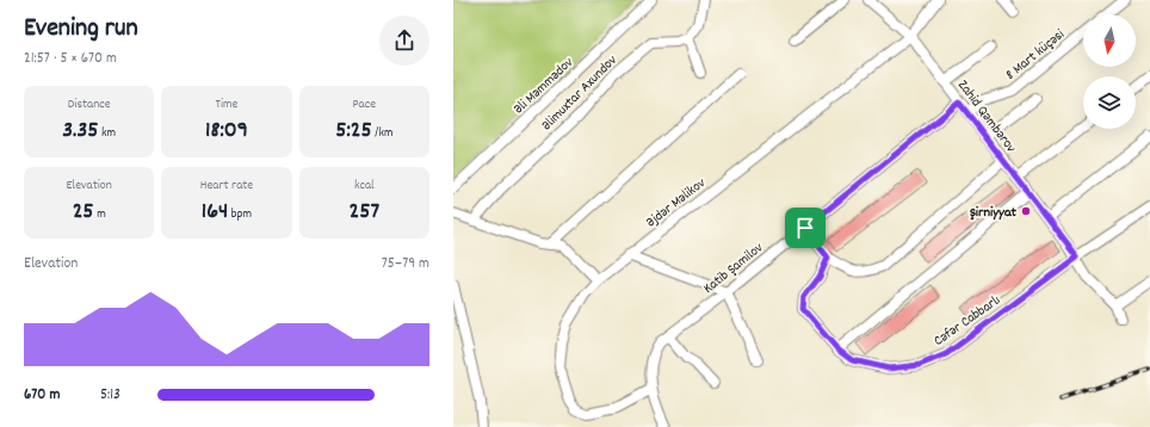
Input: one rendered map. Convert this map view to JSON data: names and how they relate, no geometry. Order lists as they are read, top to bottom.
{
  "streets": {
    "street": [
      "8 Mart küçəsi",
      "Əli Məmmədov",
      "Əlimuxtar Axundov",
      "Zahid Qəmbərov",
      "Əjdər Məlikov",
      "Katib Şamilov",
      "Cəfər Cabbarlı"
    ]
  },
  "crossings": [
    ["8 Mart küçəsi", "Zahid Qəmbərov"],
    ["Zahid Qəmbərov", "Əjdər Məlikov"],
    ["Zahid Qəmbərov", "Katib Şamilov"],
    ["Zahid Qəmbərov", "Cəfər Cabbarlı"],
    ["Əjdər Məlikov", "Katib Şamilov"]
  ],
  "places": ["Şirniyyat"],
  "north": "bottom",
  "page": {
    "heading": ["Evening run", "21:57 · 5 × 670 m"],
    "stats": [
      ["Distance", "3.35 km"],
      ["Time", "18:09"],
      ["Pace", "5:25 /km"],
      ["Elevation", "25 m"],
      ["Heart rate", "164 bpm"],
      ["kcal", "257"]
    ],
    "chart": ["Elevation", "75–79 m"],
    "list": [
      {
        "name": "670 m",
        "note": "5:13"
      }
    ]
  }
}
